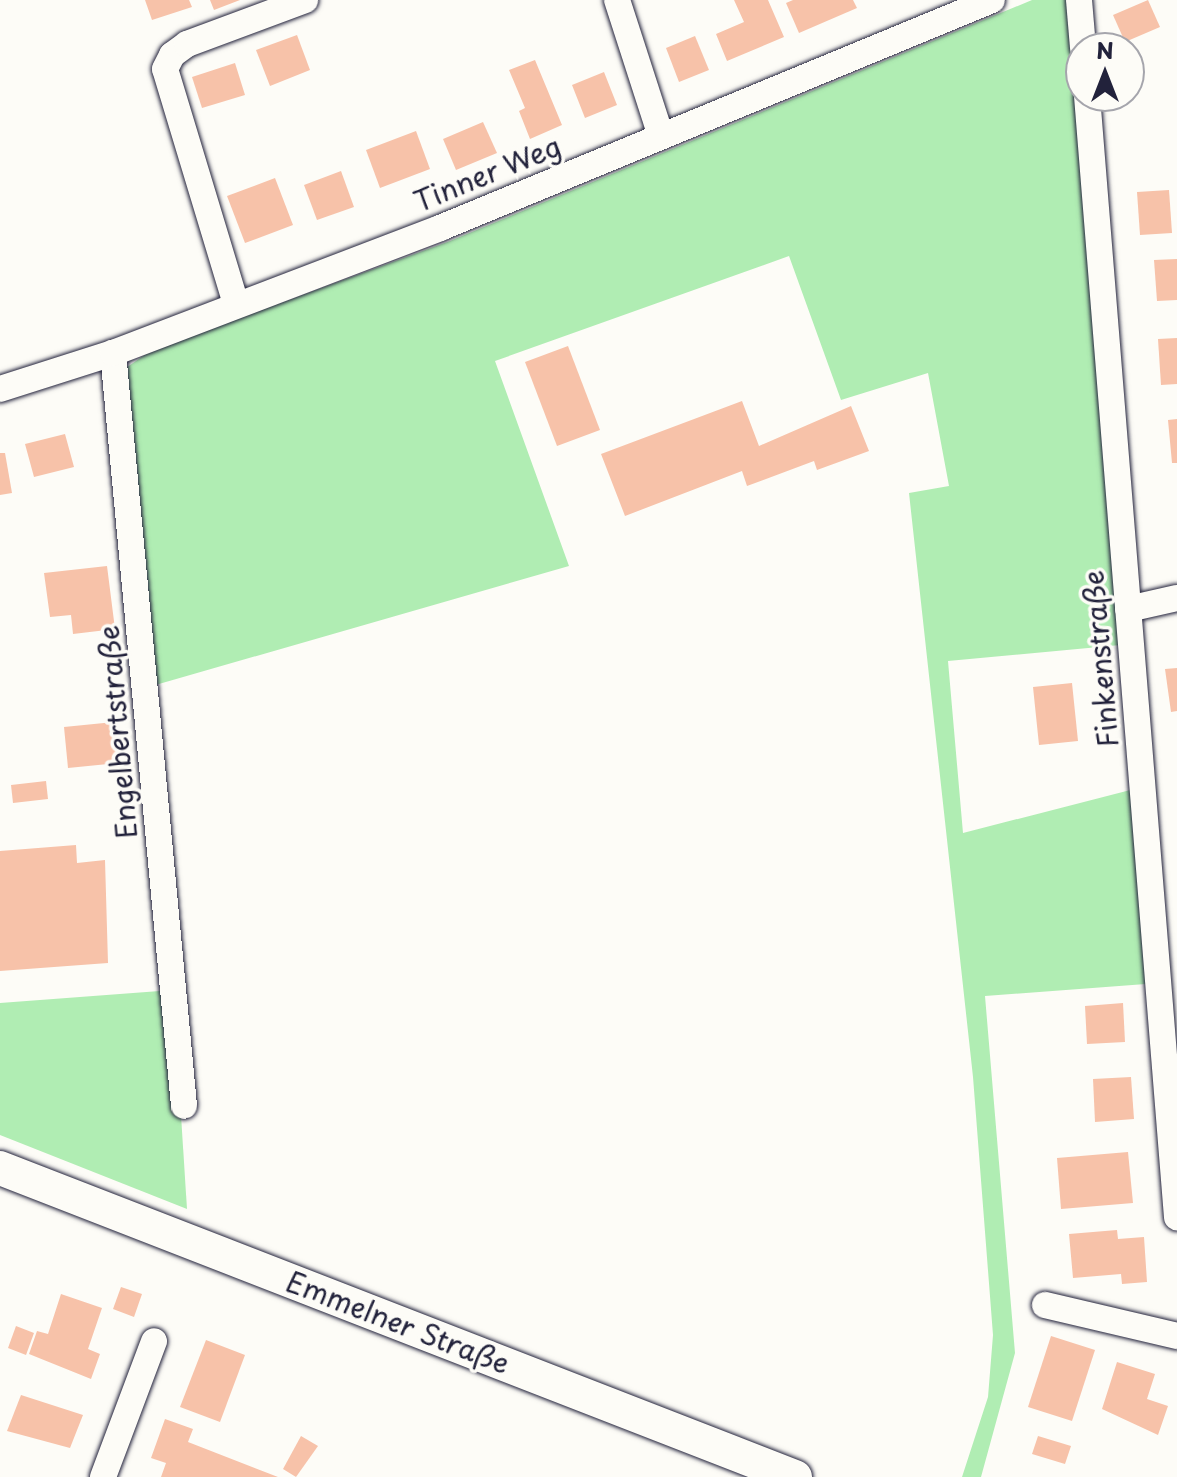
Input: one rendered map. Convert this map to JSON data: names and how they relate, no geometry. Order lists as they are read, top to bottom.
{
  "streets": {
    "main road": ["Emmelner Straße"],
    "street": ["Tinner Weg", "Finkenstraße", "Engelbertstraße"]
  },
  "crossings": [
    ["Tinner Weg", "Engelbertstraße"]
  ],
  "north": "top"
}
